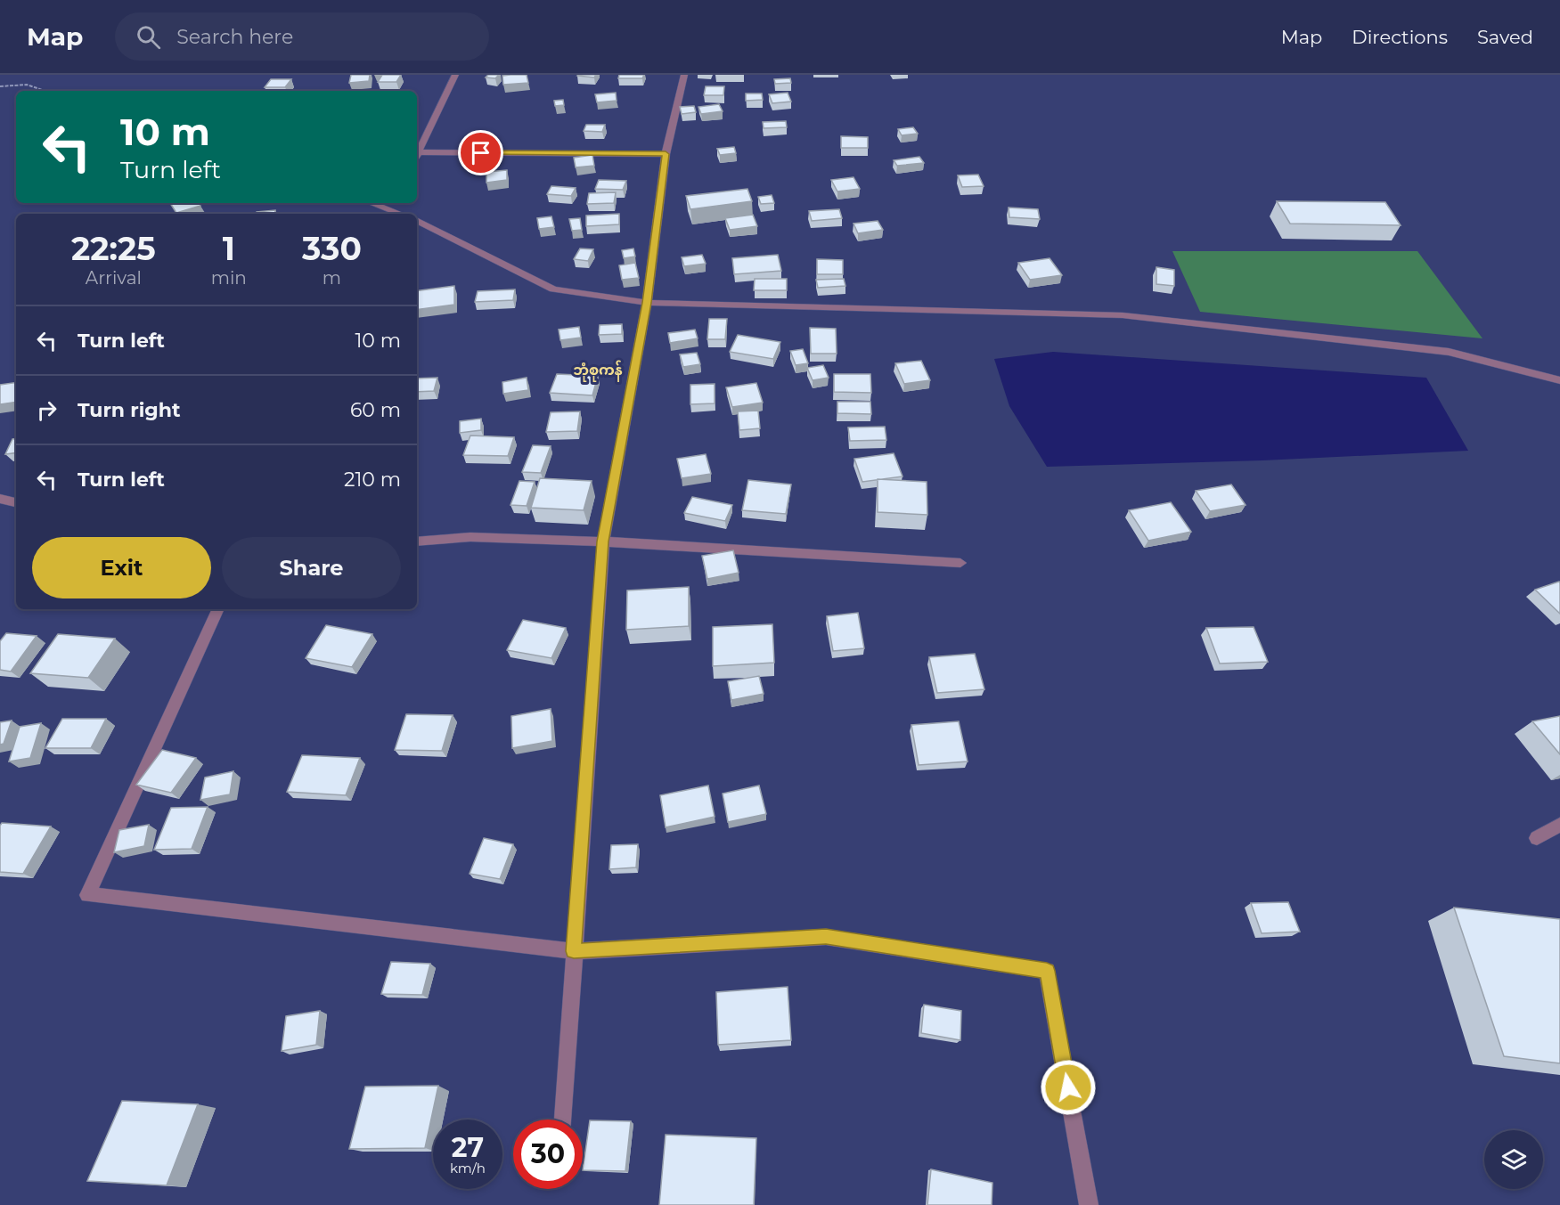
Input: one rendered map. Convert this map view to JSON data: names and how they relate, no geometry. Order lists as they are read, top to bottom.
{
  "districts": ["ဘုံစုကန်"],
  "page": {
    "header": "Map",
    "search": "Search here",
    "nav": ["Map", "Directions", "Saved"],
    "turn": ["10 m", "Turn left"],
    "eta": [
      "22:25",
      "Arrival",
      "1",
      "min",
      "330",
      "m"
    ],
    "list": [
      {
        "name": "Turn left",
        "value": "10 m"
      },
      {
        "name": "Turn right",
        "value": "60 m"
      },
      {
        "name": "Turn left",
        "value": "210 m"
      }
    ],
    "buttons": ["Exit", "Share"],
    "speed": "27 km/h",
    "limit": "30"
  }
}
